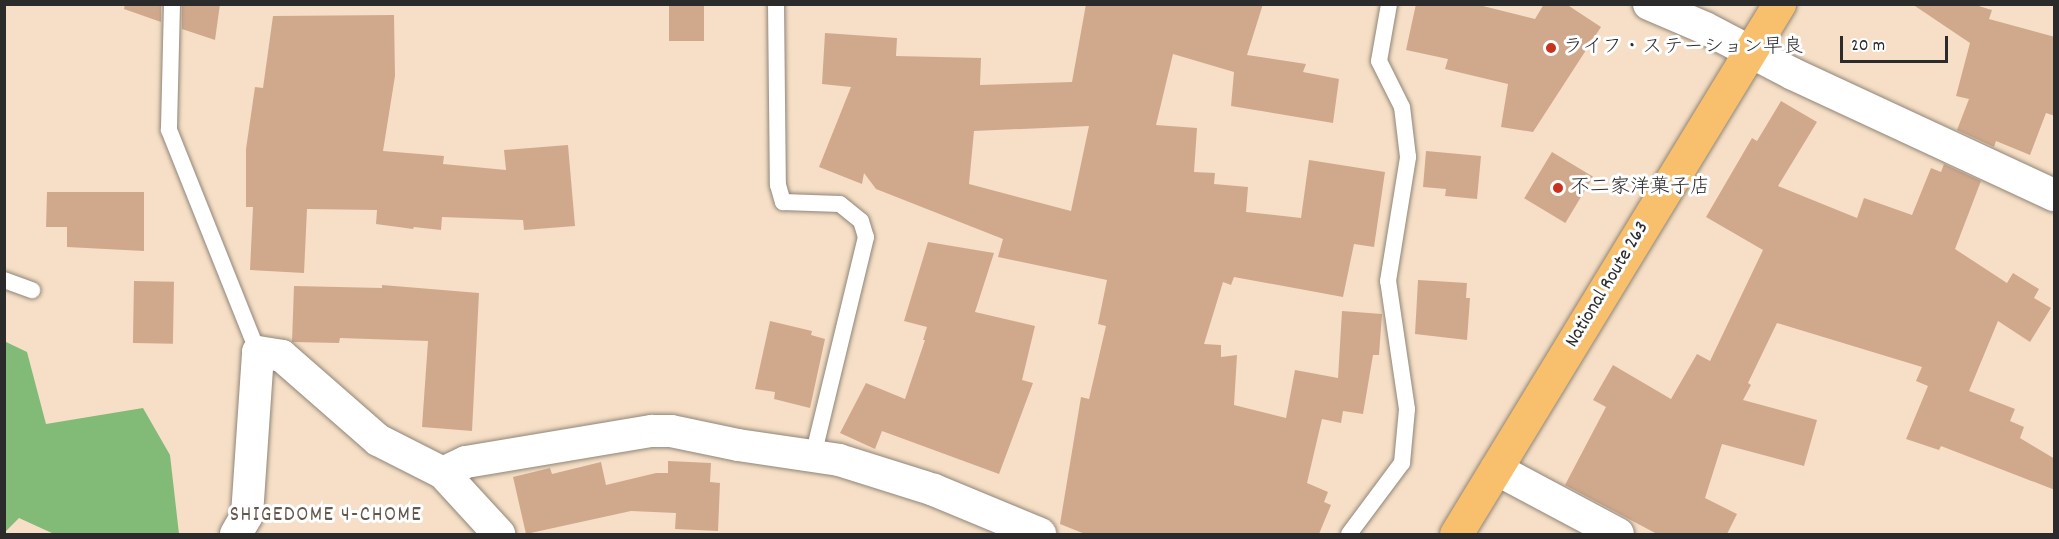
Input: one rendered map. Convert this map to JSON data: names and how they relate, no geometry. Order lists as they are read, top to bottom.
{
  "streets": {
    "highway": ["National Route 263"]
  },
  "districts": ["SHIGEDOME 4-CHOME"],
  "places": ["ライフ・ステーション早良", "不二家洋菓子店"],
  "scale_bar": "20 m"
}
